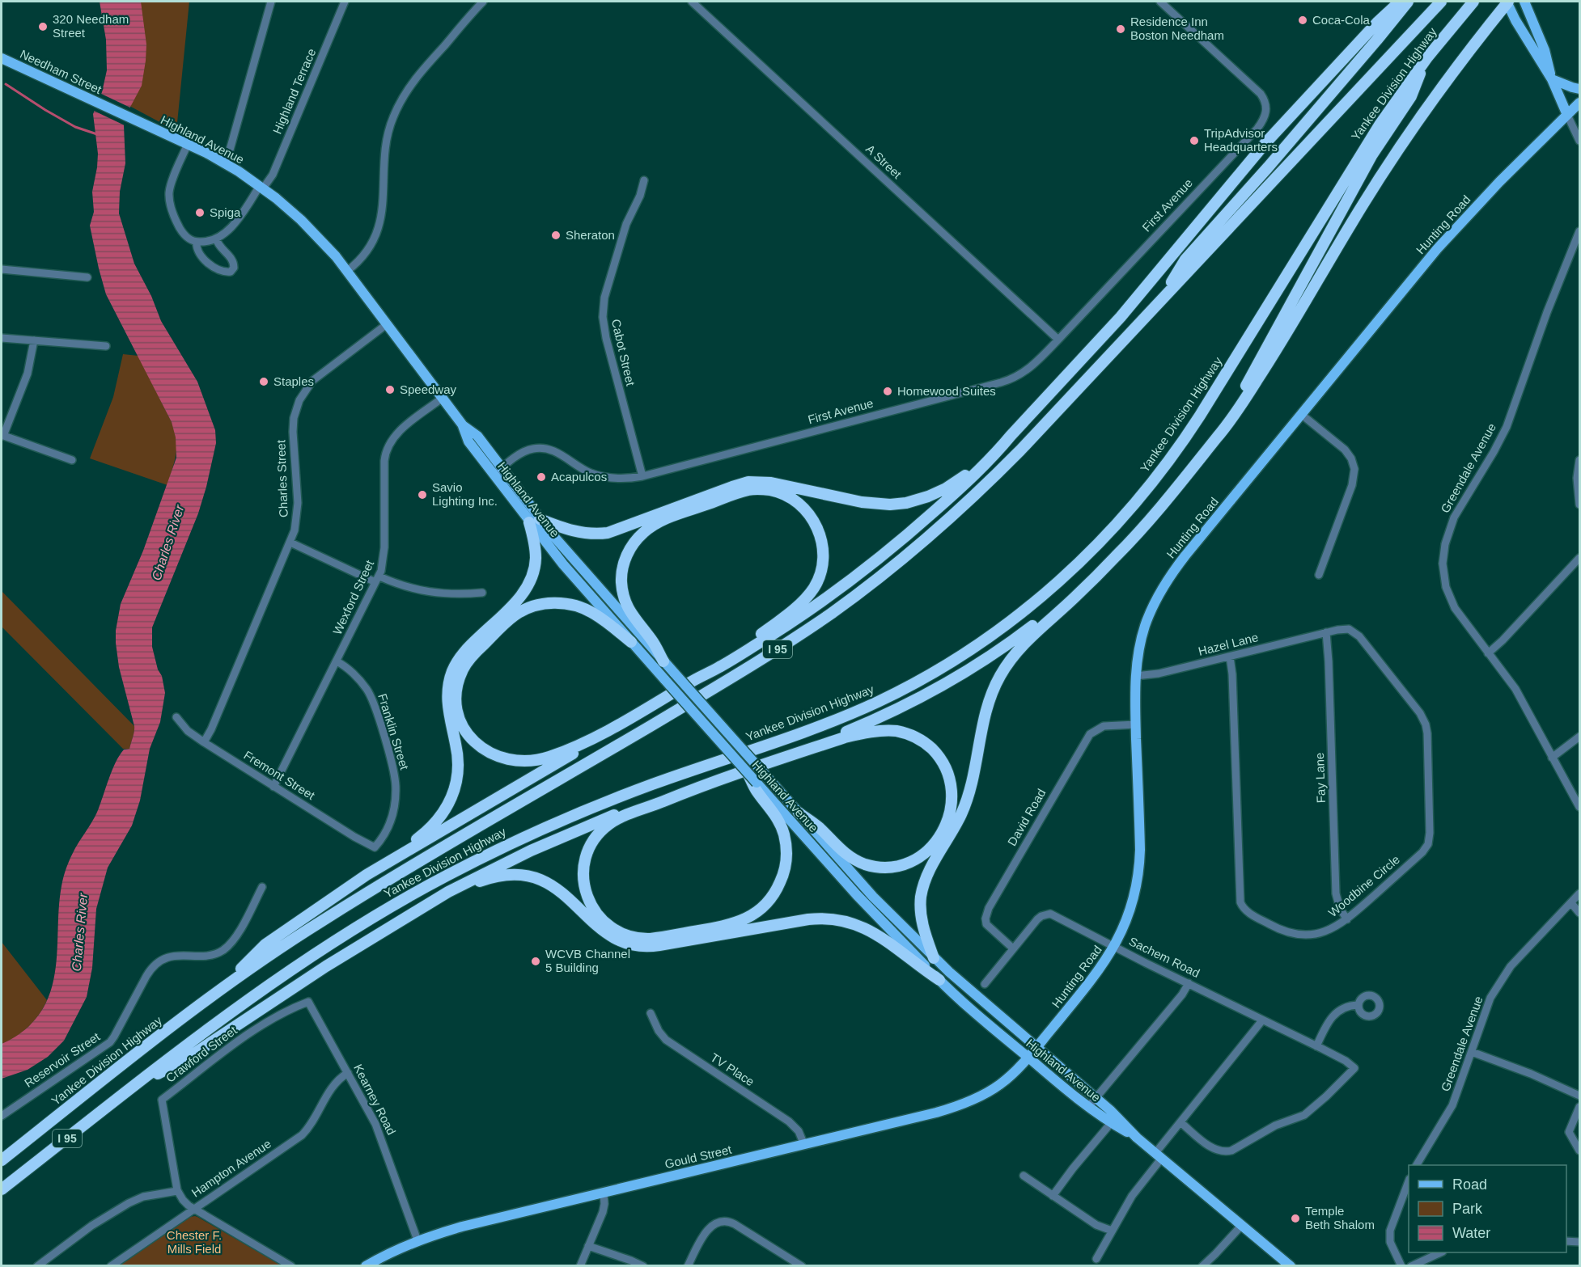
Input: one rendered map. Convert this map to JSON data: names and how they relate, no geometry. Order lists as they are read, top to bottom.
{
  "streets": {
    "highway": ["Yankee Division Highway", "I 95"],
    "main road": [
      "Needham Street",
      "Highland Avenue",
      "Hunting Road",
      "Gould Street"
    ],
    "street": [
      "Highland Terrace",
      "A Street",
      "First Avenue",
      "Cabot Street",
      "Greendale Avenue",
      "Charles Street",
      "Wexford Street",
      "Hazel Lane",
      "Franklin Street",
      "Fremont Street",
      "Fay Lane",
      "David Road",
      "Woodbine Circle",
      "Sachem Road",
      "Crawford Street",
      "Reservoir Street",
      "TV Place",
      "Kearney Road",
      "Hampton Avenue"
    ]
  },
  "crossings": [
    ["Needham Street", "Highland Avenue"],
    ["Highland Terrace", "Highland Avenue"],
    ["Highland Avenue", "First Avenue"],
    ["Highland Avenue", "Hunting Road"],
    ["Highland Avenue", "Charles Street"],
    ["Highland Avenue", "Wexford Street"],
    ["Highland Avenue", "Gould Street"],
    ["A Street", "First Avenue"],
    ["First Avenue", "Cabot Street"],
    ["Hunting Road", "Hazel Lane"],
    ["Hunting Road", "David Road"],
    ["Hunting Road", "Sachem Road"],
    ["Hunting Road", "Gould Street"],
    ["Charles Street", "Fremont Street"],
    ["Wexford Street", "Franklin Street"],
    ["Wexford Street", "Fremont Street"],
    ["Hazel Lane", "Fay Lane"],
    ["Hazel Lane", "Woodbine Circle"],
    ["Franklin Street", "Fremont Street"],
    ["Fay Lane", "Woodbine Circle"],
    ["David Road", "Sachem Road"],
    ["Crawford Street", "Kearney Road"],
    ["TV Place", "Gould Street"],
    ["Kearney Road", "Gould Street"],
    ["Kearney Road", "Hampton Avenue"]
  ],
  "water": ["Charles River"],
  "parks": ["Chester F. Mills Field"],
  "places": [
    "Coca-Cola",
    "320 Needham Street",
    "Residence Inn Boston Needham",
    "TripAdvisor Headquarters",
    "Spiga",
    "Sheraton",
    "Staples",
    "Speedway",
    "Homewood Suites",
    "Acapulcos",
    "Savio Lighting Inc.",
    "WCVB Channel 5 Building",
    "Temple Beth Shalom"
  ],
  "legend": ["Road", "Park", "Water"]
}
